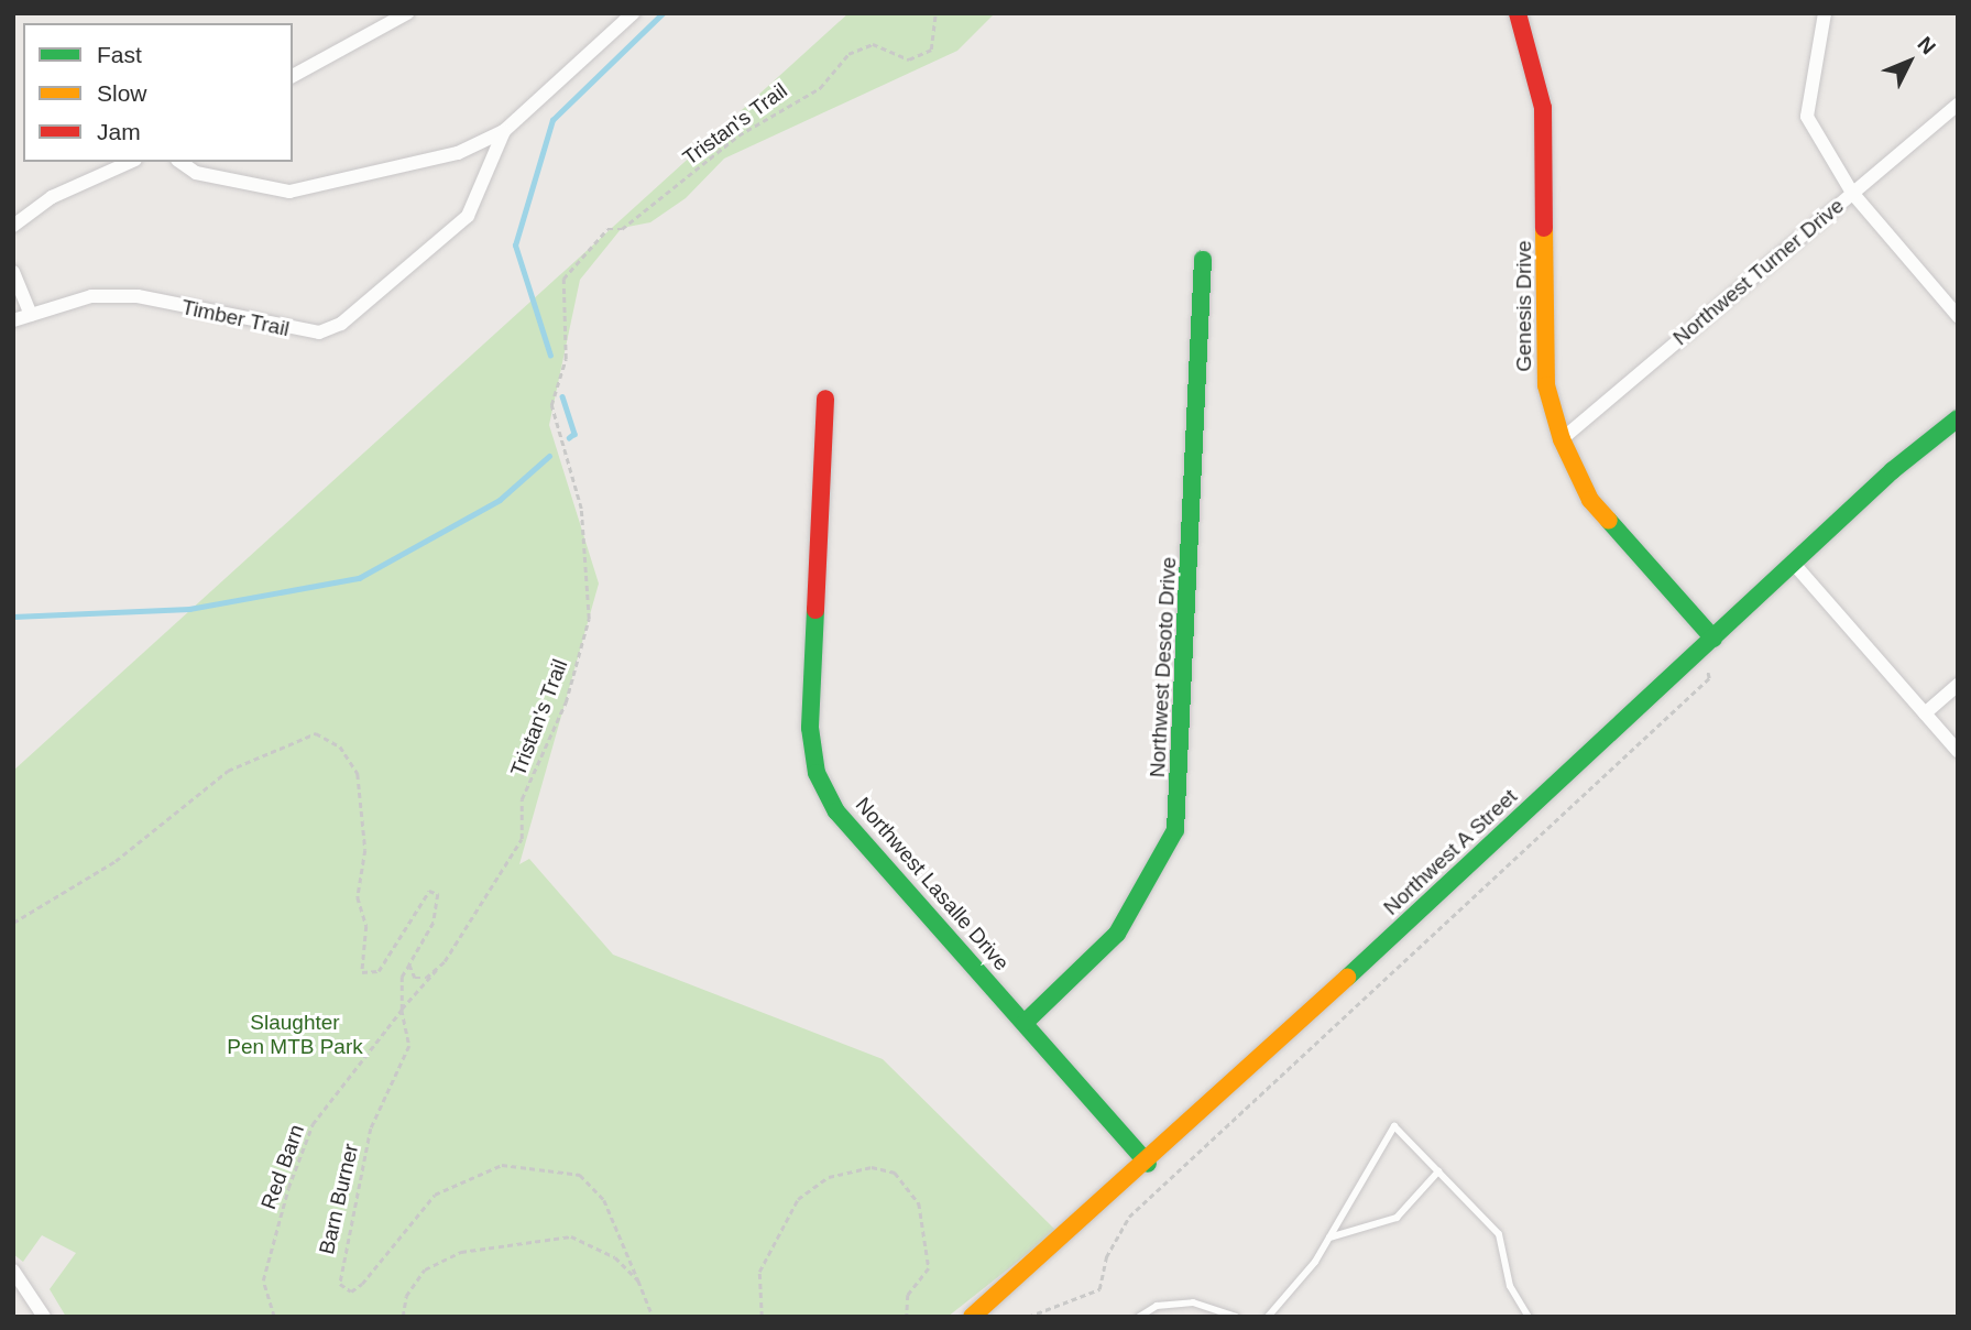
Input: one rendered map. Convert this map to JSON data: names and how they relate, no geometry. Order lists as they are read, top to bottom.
{
  "streets": {
    "street": [
      "Northwest Turner Drive",
      "Genesis Drive",
      "Timber Trail",
      "Northwest Desoto Drive",
      "Northwest A Street",
      "Northwest Lasalle Drive"
    ],
    "path": ["Tristan's Trail", "Red Barn", "Barn Burner"]
  },
  "crossings": [
    ["Northwest Turner Drive", "Genesis Drive"],
    ["Genesis Drive", "Northwest A Street"],
    ["Northwest Desoto Drive", "Northwest Lasalle Drive"],
    ["Northwest A Street", "Northwest Lasalle Drive"],
    ["Red Barn", "Barn Burner"]
  ],
  "parks": ["Slaughter Pen MTB Park"],
  "legend": ["Fast", "Slow", "Jam"],
  "north": "top right"
}
